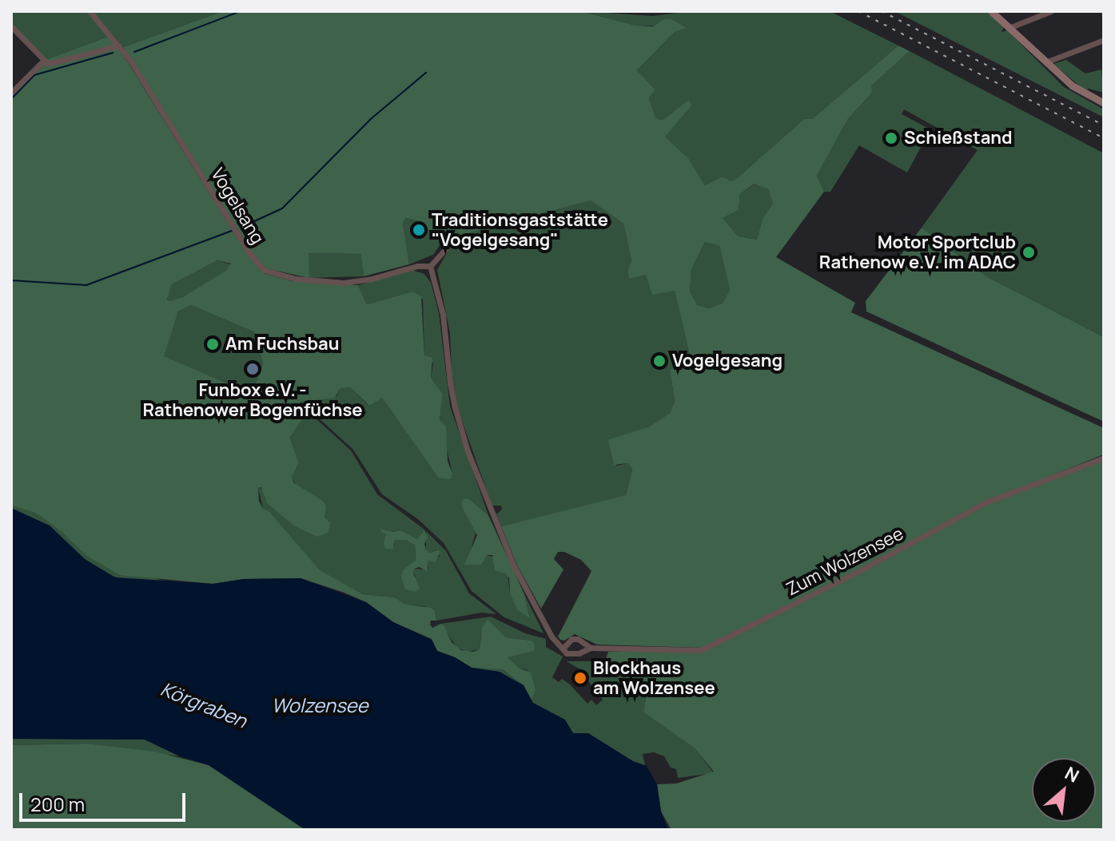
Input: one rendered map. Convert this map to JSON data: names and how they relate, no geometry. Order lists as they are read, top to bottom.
{
  "streets": {
    "street": ["Vogelsang", "Zum Wolzensee"]
  },
  "water": ["Körgraben", "Wolzensee"],
  "places": [
    "Schießstand",
    "Traditionsgaststätte \"Vogelgesang\"",
    "Motor Sportclub Rathenow e.V. im ADAC",
    "Am Fuchsbau",
    "Vogelgesang",
    "Funbox e.V. - Rathenower Bogenfüchse",
    "Blockhaus am Wolzensee"
  ],
  "scale_bar": "200 m",
  "north": "top right"
}
